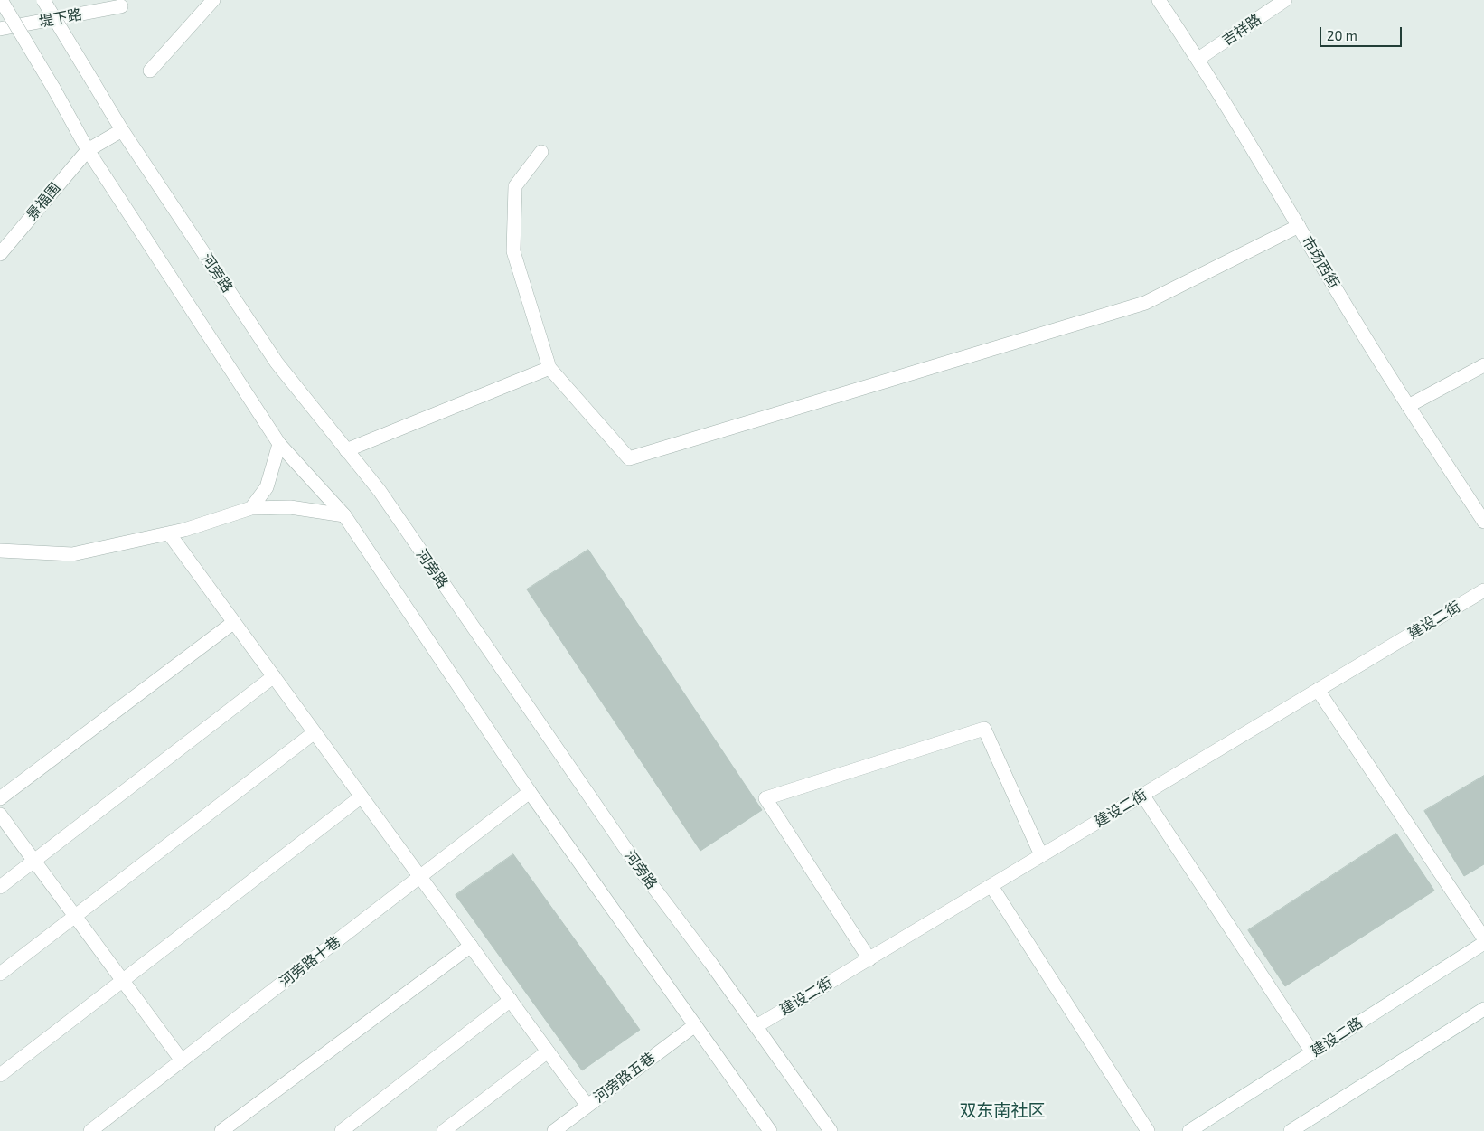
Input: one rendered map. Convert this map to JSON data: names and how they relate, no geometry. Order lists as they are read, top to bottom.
{
  "streets": {
    "street": [
      "堤下路",
      "吉祥路",
      "景福围",
      "市场西街",
      "河旁路",
      "建设二街",
      "河旁路十巷",
      "建设二路",
      "河旁路五巷"
    ]
  },
  "crossings": [
    ["吉祥路", "市场西街"],
    ["景福围", "河旁路"],
    ["河旁路", "建设二街"]
  ],
  "districts": ["双东南社区"],
  "scale_bar": "20 m"
}
